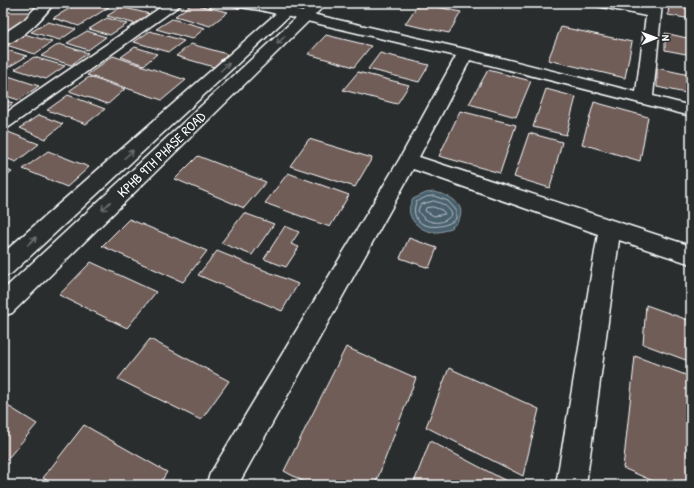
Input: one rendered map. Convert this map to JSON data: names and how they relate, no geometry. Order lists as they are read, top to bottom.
{
  "streets": {
    "street": ["KPHB 9TH PHASE ROAD"]
  },
  "north": "right"
}
